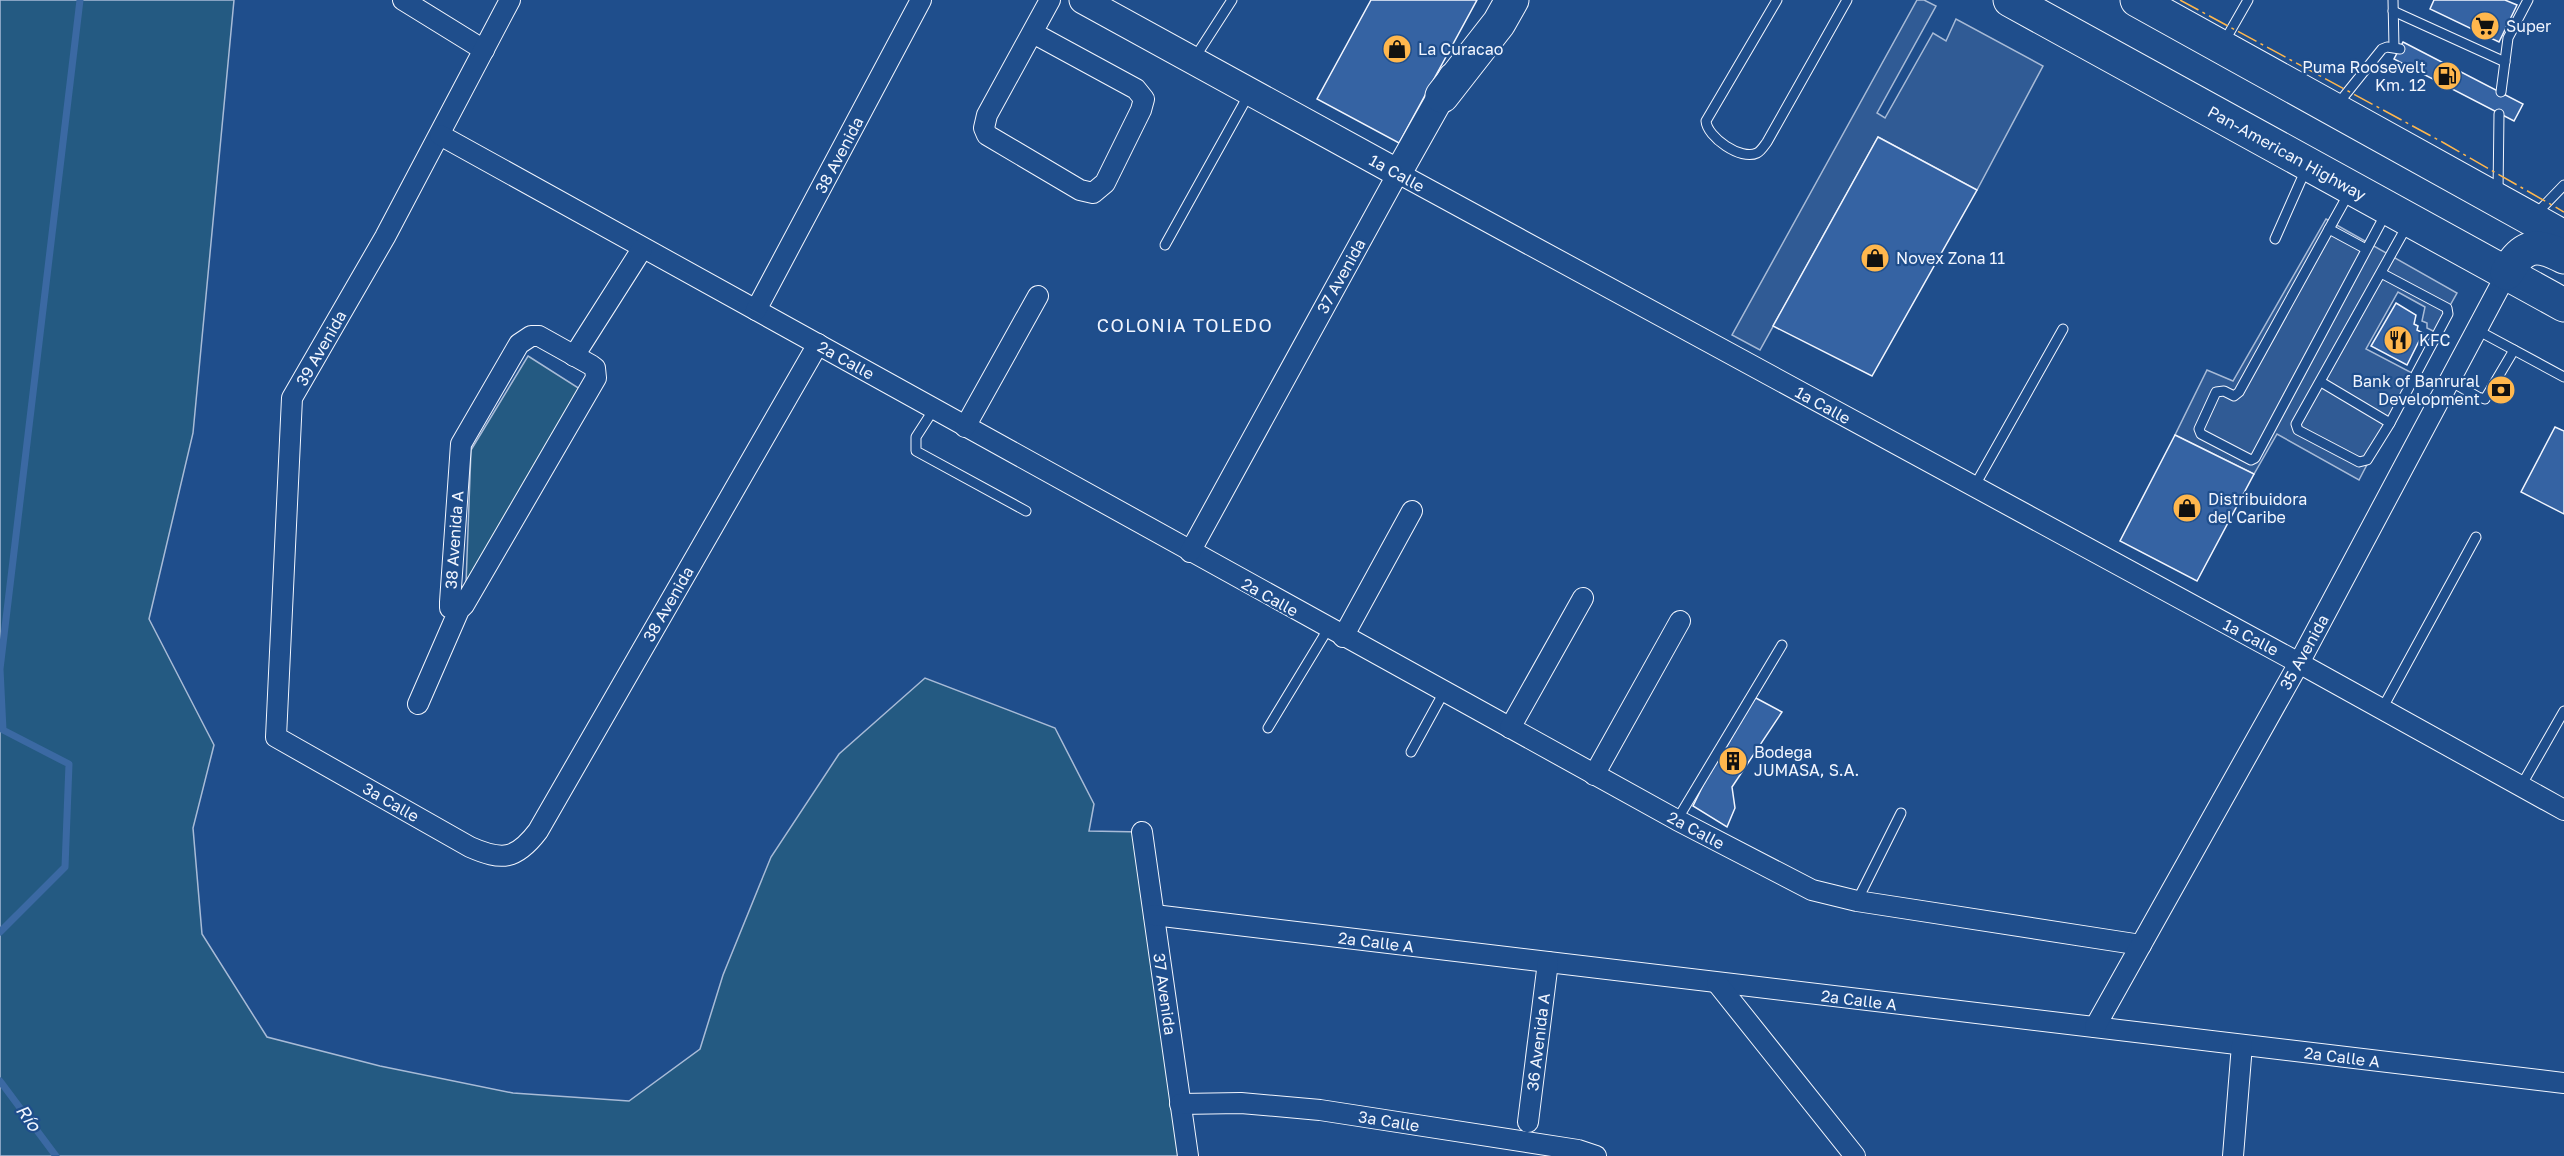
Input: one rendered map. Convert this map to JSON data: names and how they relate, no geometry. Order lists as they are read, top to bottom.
{
  "streets": {
    "highway": ["Pan-American Highway"],
    "street": [
      "38 Avenida",
      "1a Calle",
      "37 Avenida",
      "39 Avenida",
      "2a Calle",
      "38 Avenida A",
      "35 Avenida",
      "3a Calle",
      "2a Calle A",
      "36 Avenida A"
    ]
  },
  "crossings": [
    ["Pan-American Highway", "35 Avenida"],
    ["38 Avenida", "2a Calle"],
    ["38 Avenida", "3a Calle"],
    ["1a Calle", "37 Avenida"],
    ["1a Calle", "35 Avenida"],
    ["37 Avenida", "2a Calle"],
    ["37 Avenida", "3a Calle"],
    ["37 Avenida", "2a Calle A"],
    ["39 Avenida", "2a Calle"],
    ["39 Avenida", "3a Calle"],
    ["2a Calle", "35 Avenida"],
    ["35 Avenida", "2a Calle A"],
    ["2a Calle A", "36 Avenida A"]
  ],
  "districts": ["COLONIA TOLEDO"],
  "water": ["Río"],
  "places": {
    "supermarket": ["Super"],
    "shop": ["La Curacao", "Novex Zona 11", "Distribuidora del Caribe"],
    "fuel station": ["Puma Roosevelt Km. 12"],
    "restaurant": ["KFC"],
    "bank": ["Bank of Banrural Development"],
    "building": ["Bodega JUMASA, S.A."]
  }
}
